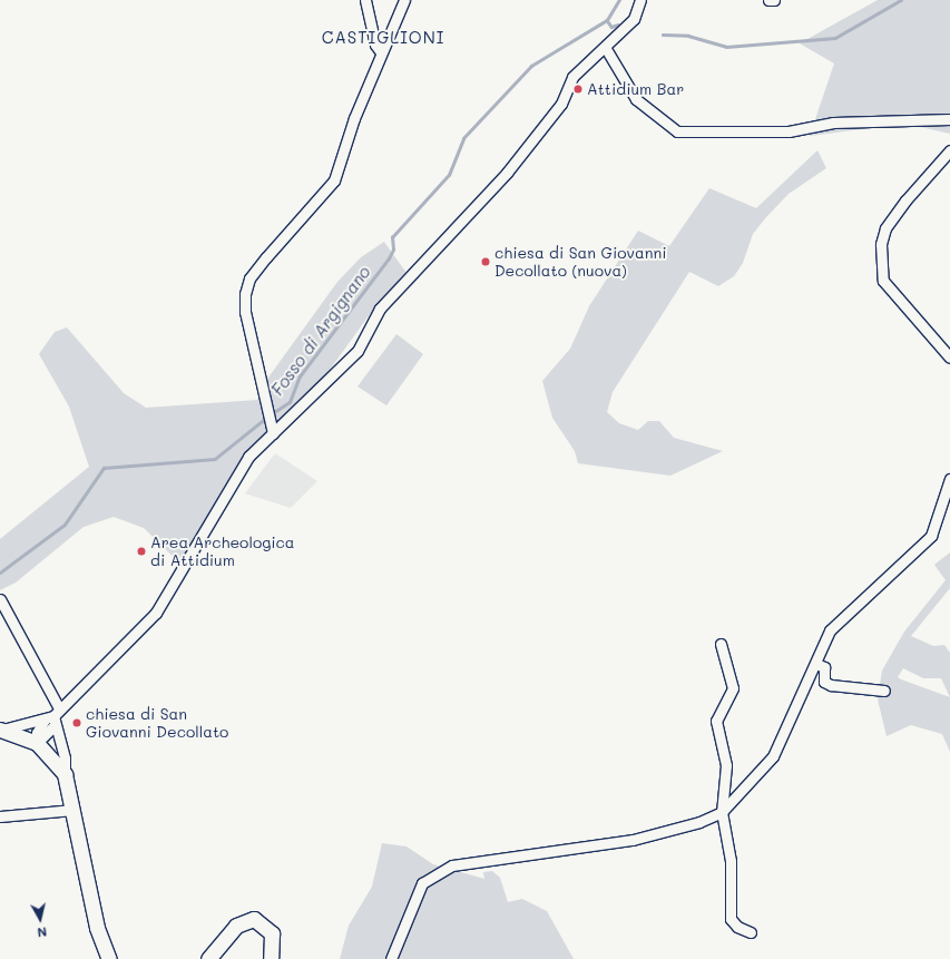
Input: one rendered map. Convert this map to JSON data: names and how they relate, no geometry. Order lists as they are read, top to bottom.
{
  "districts": ["CASTIGLIONI"],
  "water": ["Fosso di Argignano"],
  "places": [
    "Attidium Bar",
    "chiesa di San Giovanni Decollato (nuova)",
    "Area Archeologica di Attidium",
    "chiesa di San Giovanni Decollato"
  ],
  "north": "bottom"
}
